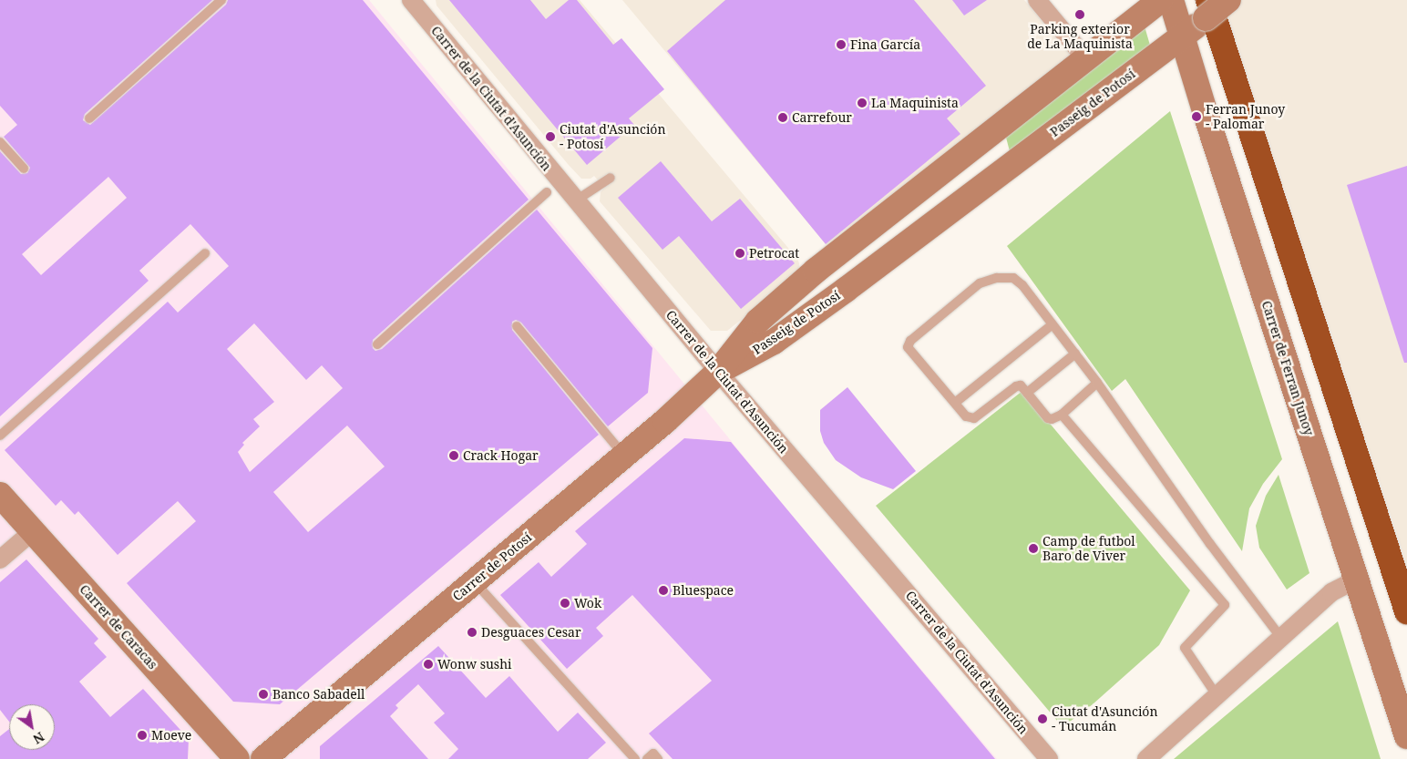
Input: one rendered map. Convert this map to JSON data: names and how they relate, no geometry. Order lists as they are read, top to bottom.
{
  "streets": {
    "street": [
      "Carrer de la Ciutat d'Asunción",
      "Passeig de Potosí",
      "Carrer de Ferran Junoy",
      "Carrer de Potosí",
      "Carrer de Caracas"
    ]
  },
  "crossings": [
    ["Carrer de la Ciutat d'Asunción", "Passeig de Potosí"],
    ["Carrer de la Ciutat d'Asunción", "Carrer de Potosí"],
    ["Passeig de Potosí", "Carrer de Ferran Junoy"],
    ["Passeig de Potosí", "Carrer de Potosí"]
  ],
  "places": [
    "Parking exterior de La Maquinista",
    "Fina García",
    "La Maquinista",
    "Ferran Junoy - Palomar",
    "Carrefour",
    "Ciutat d'Asunción - Potosí",
    "Petrocat",
    "Crack Hogar",
    "Camp de futbol Baro de Viver",
    "Bluespace",
    "Wok",
    "Desguaces Cesar",
    "Wonw sushi",
    "Banco Sabadell",
    "Ciutat d'Asunción - Tucumán",
    "Moeve"
  ],
  "north": "bottom right"
}
